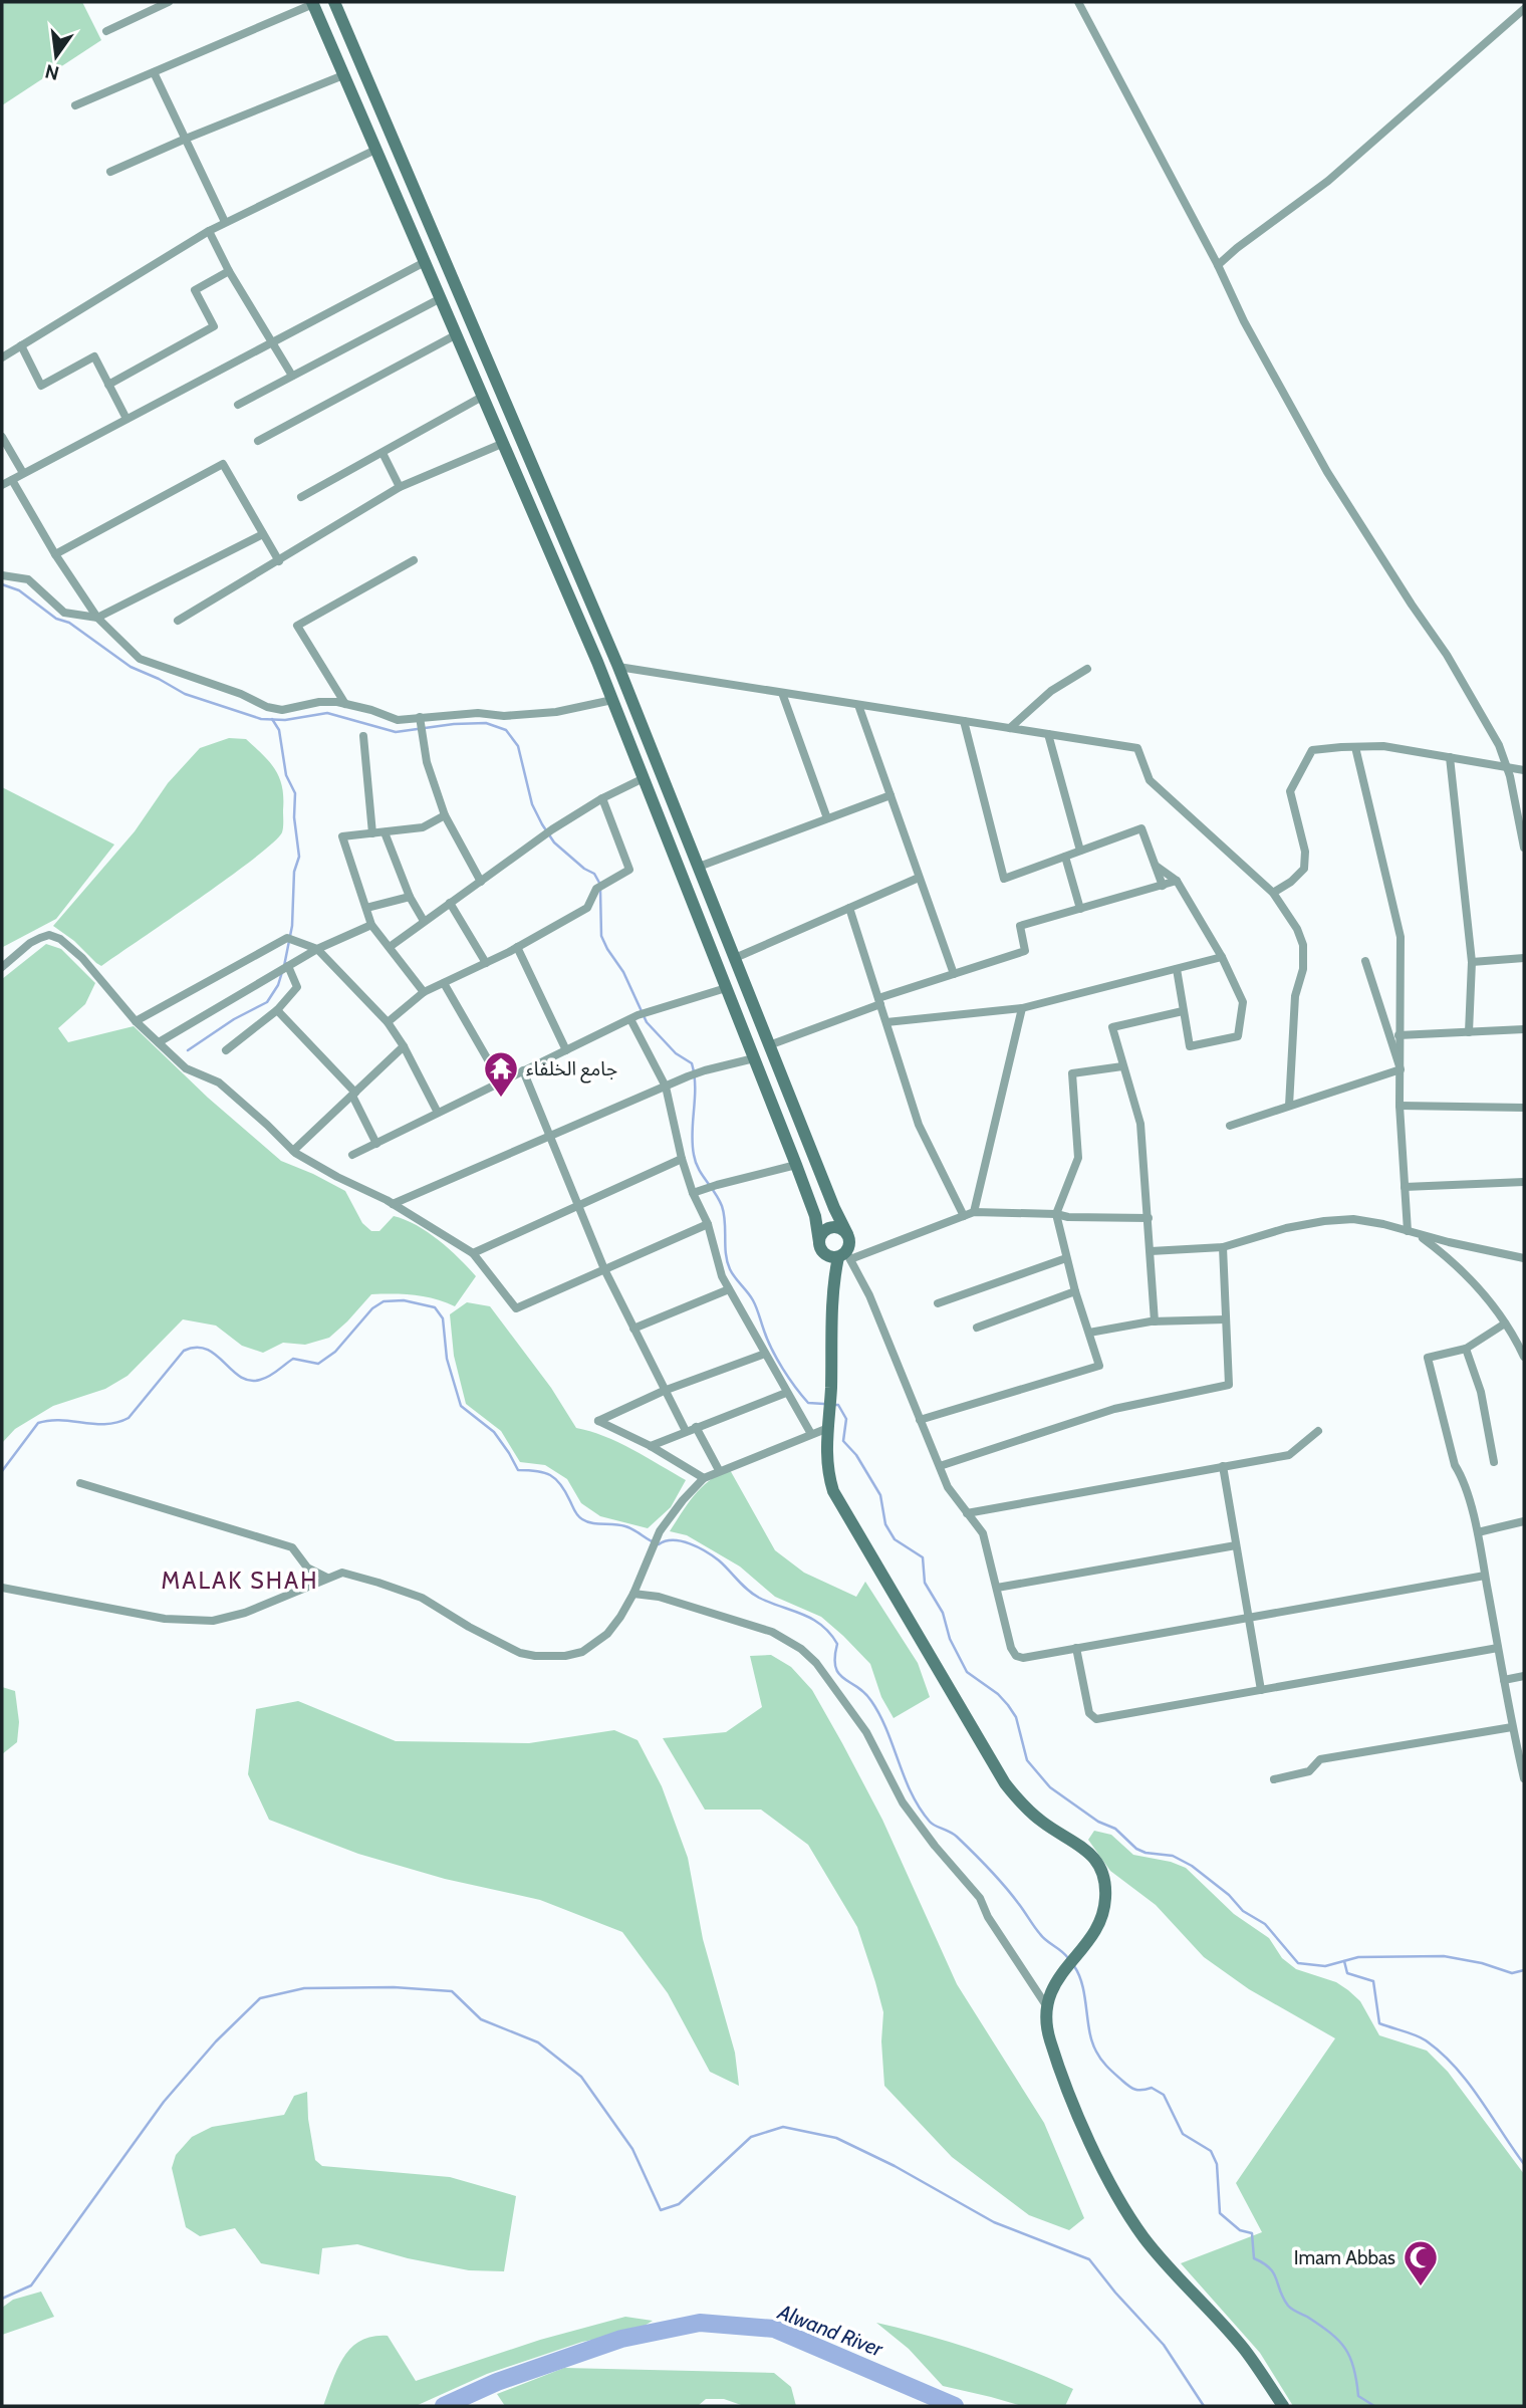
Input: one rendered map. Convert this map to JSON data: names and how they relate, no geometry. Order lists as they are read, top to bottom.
{
  "districts": ["MALAK SHAH"],
  "water": ["Alwand River"],
  "places": {
    "temple": ["جامع الخلفاء"],
    "mosque": ["Imam Abbas"]
  },
  "north": "bottom"
}
